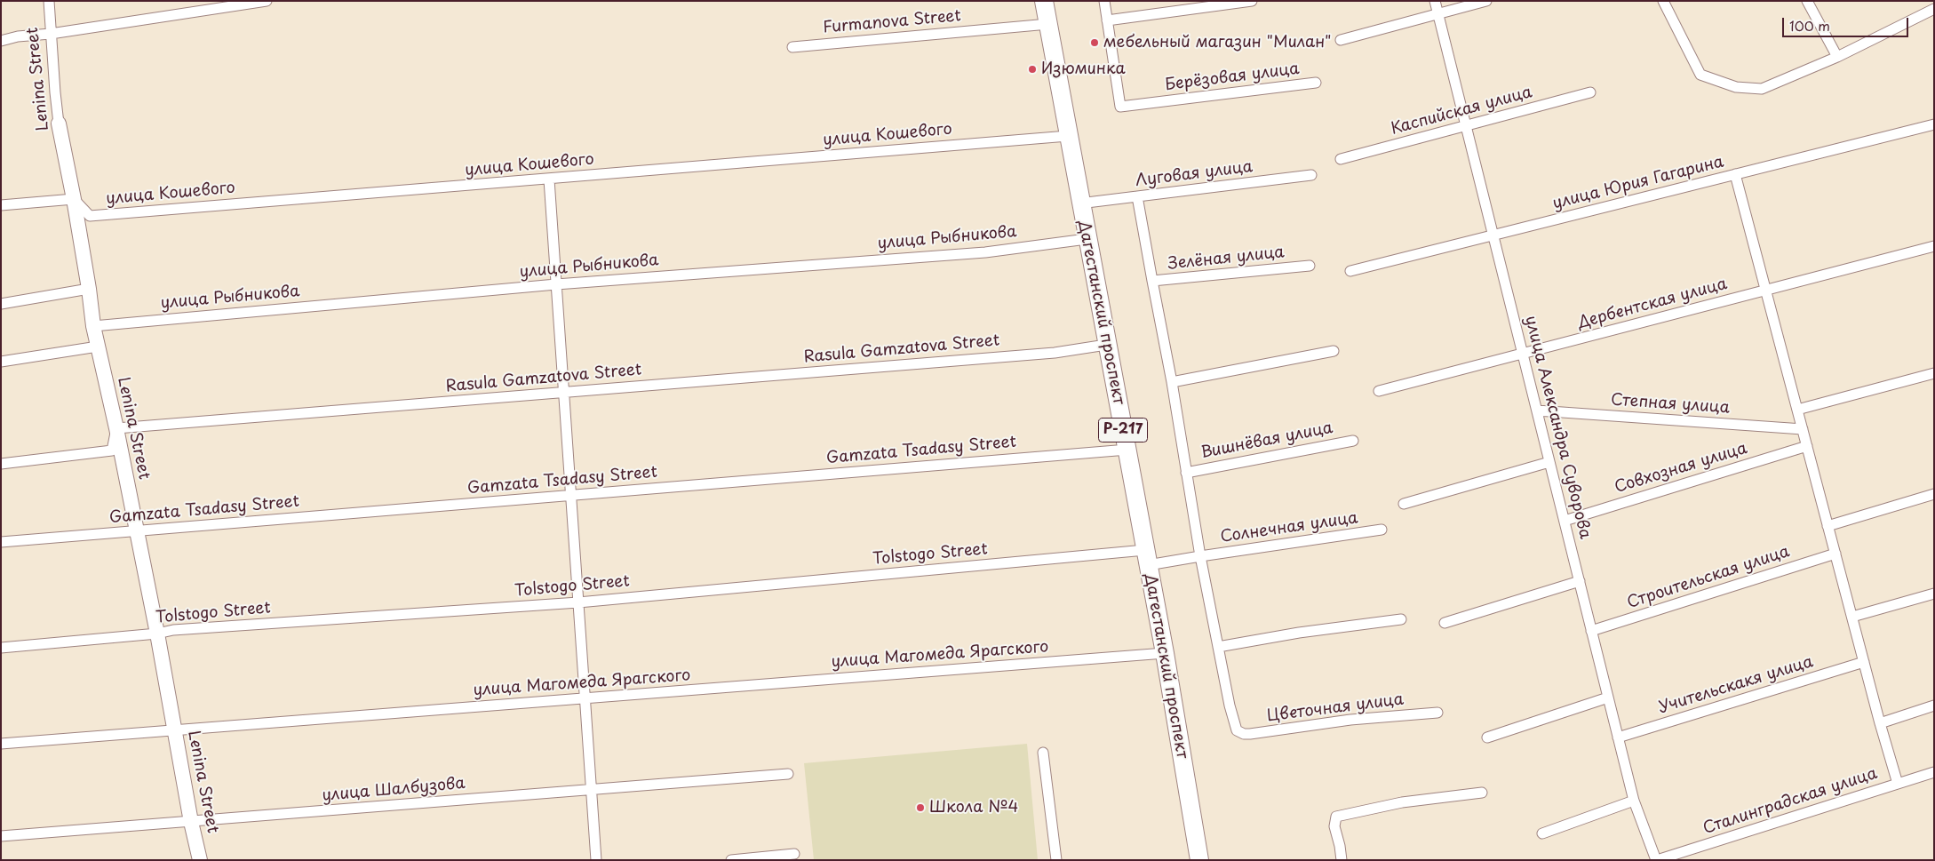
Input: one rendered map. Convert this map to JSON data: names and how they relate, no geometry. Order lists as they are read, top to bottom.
{
  "streets": {
    "highway": ["Дагестанский проспект", "Р-217"],
    "street": [
      "Furmanova Street",
      "Берёзовая улица",
      "Lenina Street",
      "Каспийская улица",
      "улица Кошевого",
      "Луговая улица",
      "улица Юрия Гагарина",
      "улица Рыбникова",
      "Зелёная улица",
      "Дербентская улица",
      "Rasula Gamzatova Street",
      "Степная улица",
      "улица Александра Суворова",
      "Вишнёвая улица",
      "Gamzata Tsadasy Street",
      "Совхозная улица",
      "Солнечная улица",
      "Tolstogo Street",
      "Строительская улица",
      "улица Магомеда Ярагского",
      "Учительскакя улица",
      "Цветочная улица",
      "улица Шалбузова",
      "Сталинградская улица"
    ]
  },
  "crossings": [
    ["Furmanova Street", "Дагестанский проспект"],
    ["Lenina Street", "улица Кошевого"],
    ["Lenina Street", "улица Рыбникова"],
    ["Lenina Street", "Rasula Gamzatova Street"],
    ["Lenina Street", "Gamzata Tsadasy Street"],
    ["Lenina Street", "Tolstogo Street"],
    ["Lenina Street", "улица Магомеда Ярагского"],
    ["Lenina Street", "улица Шалбузова"],
    ["Каспийская улица", "улица Александра Суворова"],
    ["улица Кошевого", "Дагестанский проспект"],
    ["Луговая улица", "Зелёная улица"],
    ["Луговая улица", "Дагестанский проспект"],
    ["улица Юрия Гагарина", "улица Александра Суворова"],
    ["улица Рыбникова", "Дагестанский проспект"],
    ["Дербентская улица", "улица Александра Суворова"],
    ["Дагестанский проспект", "Rasula Gamzatova Street"],
    ["Дагестанский проспект", "Gamzata Tsadasy Street"],
    ["Дагестанский проспект", "Солнечная улица"],
    ["Дагестанский проспект", "Tolstogo Street"],
    ["Дагестанский проспект", "улица Магомеда Ярагского"],
    ["Степная улица", "улица Александра Суворова"],
    ["улица Александра Суворова", "Совхозная улица"],
    ["улица Александра Суворова", "Строительская улица"],
    ["улица Александра Суворова", "Учительскакя улица"],
    ["улица Александра Суворова", "Сталинградская улица"],
    ["Солнечная улица", "Tolstogo Street"]
  ],
  "places": ["мебельный магазин \"Милан\"", "Изюминка", "Школа №4"],
  "scale_bar": "100 m"
}
